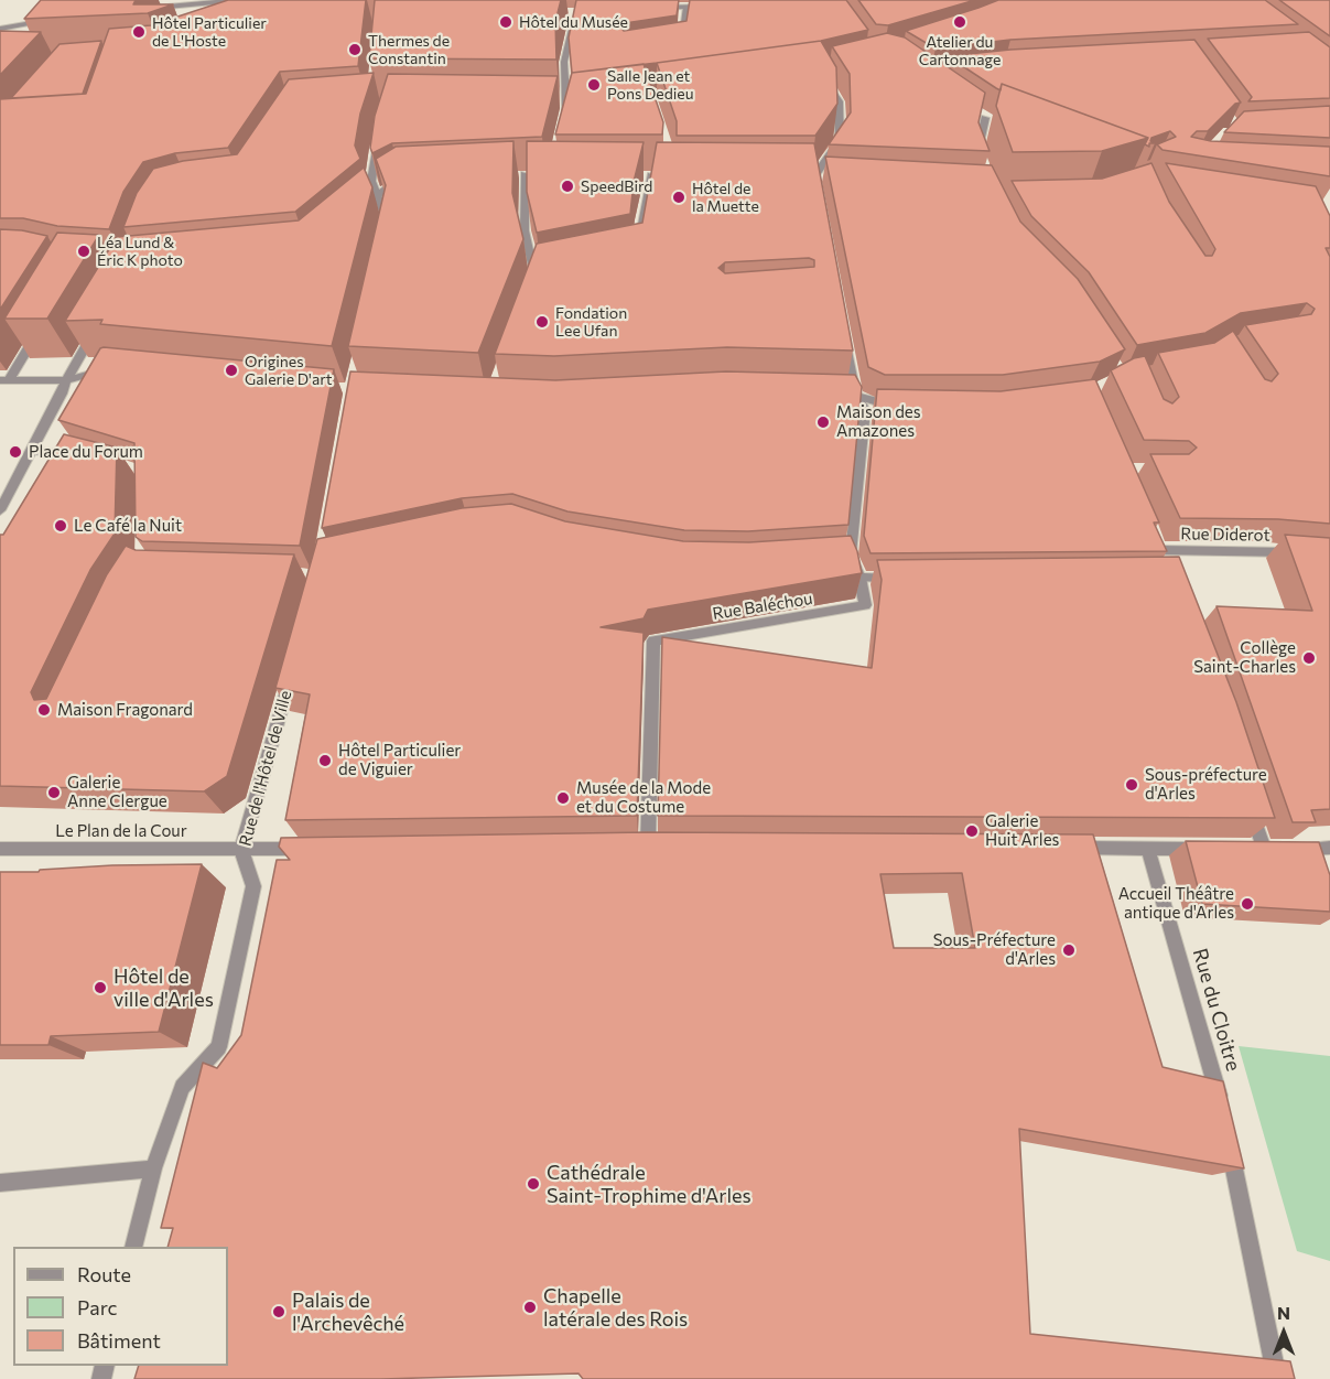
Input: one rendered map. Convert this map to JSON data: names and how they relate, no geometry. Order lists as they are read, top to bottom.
{
  "streets": {
    "street": [
      "Rue Diderot",
      "Rue Baléchou",
      "Rue de l'Hôtel de Ville",
      "Le Plan de la Cour",
      "Rue du Cloitre"
    ]
  },
  "crossings": [
    ["Rue de l'Hôtel de Ville", "Le Plan de la Cour"]
  ],
  "places": [
    "Hôtel du Musée",
    "Atelier du Cartonnage",
    "Hôtel Particulier de L'Hoste",
    "Thermes de Constantin",
    "Salle Jean et Pons Dedieu",
    "SpeedBird",
    "Hôtel de la Muette",
    "Léa Lund & Éric K photo",
    "Fondation Lee Ufan",
    "Origines Galerie D'art",
    "Maison des Amazones",
    "Place du Forum",
    "Le Café la Nuit",
    "Collège Saint-Charles",
    "Maison Fragonard",
    "Hôtel Particulier de Viguier",
    "Sous-préfecture d'Arles",
    "Galerie Anne Clergue",
    "Musée de la Mode et du Costume",
    "Galerie Huit Arles",
    "Accueil Théâtre antique d'Arles",
    "Sous-Préfecture d'Arles",
    "Hôtel de ville d'Arles",
    "Cathédrale Saint-Trophime d'Arles",
    "Chapelle latérale des Rois",
    "Palais de l'Archevêché"
  ],
  "legend": ["Route", "Parc", "Bâtiment"],
  "north": "top"
}
